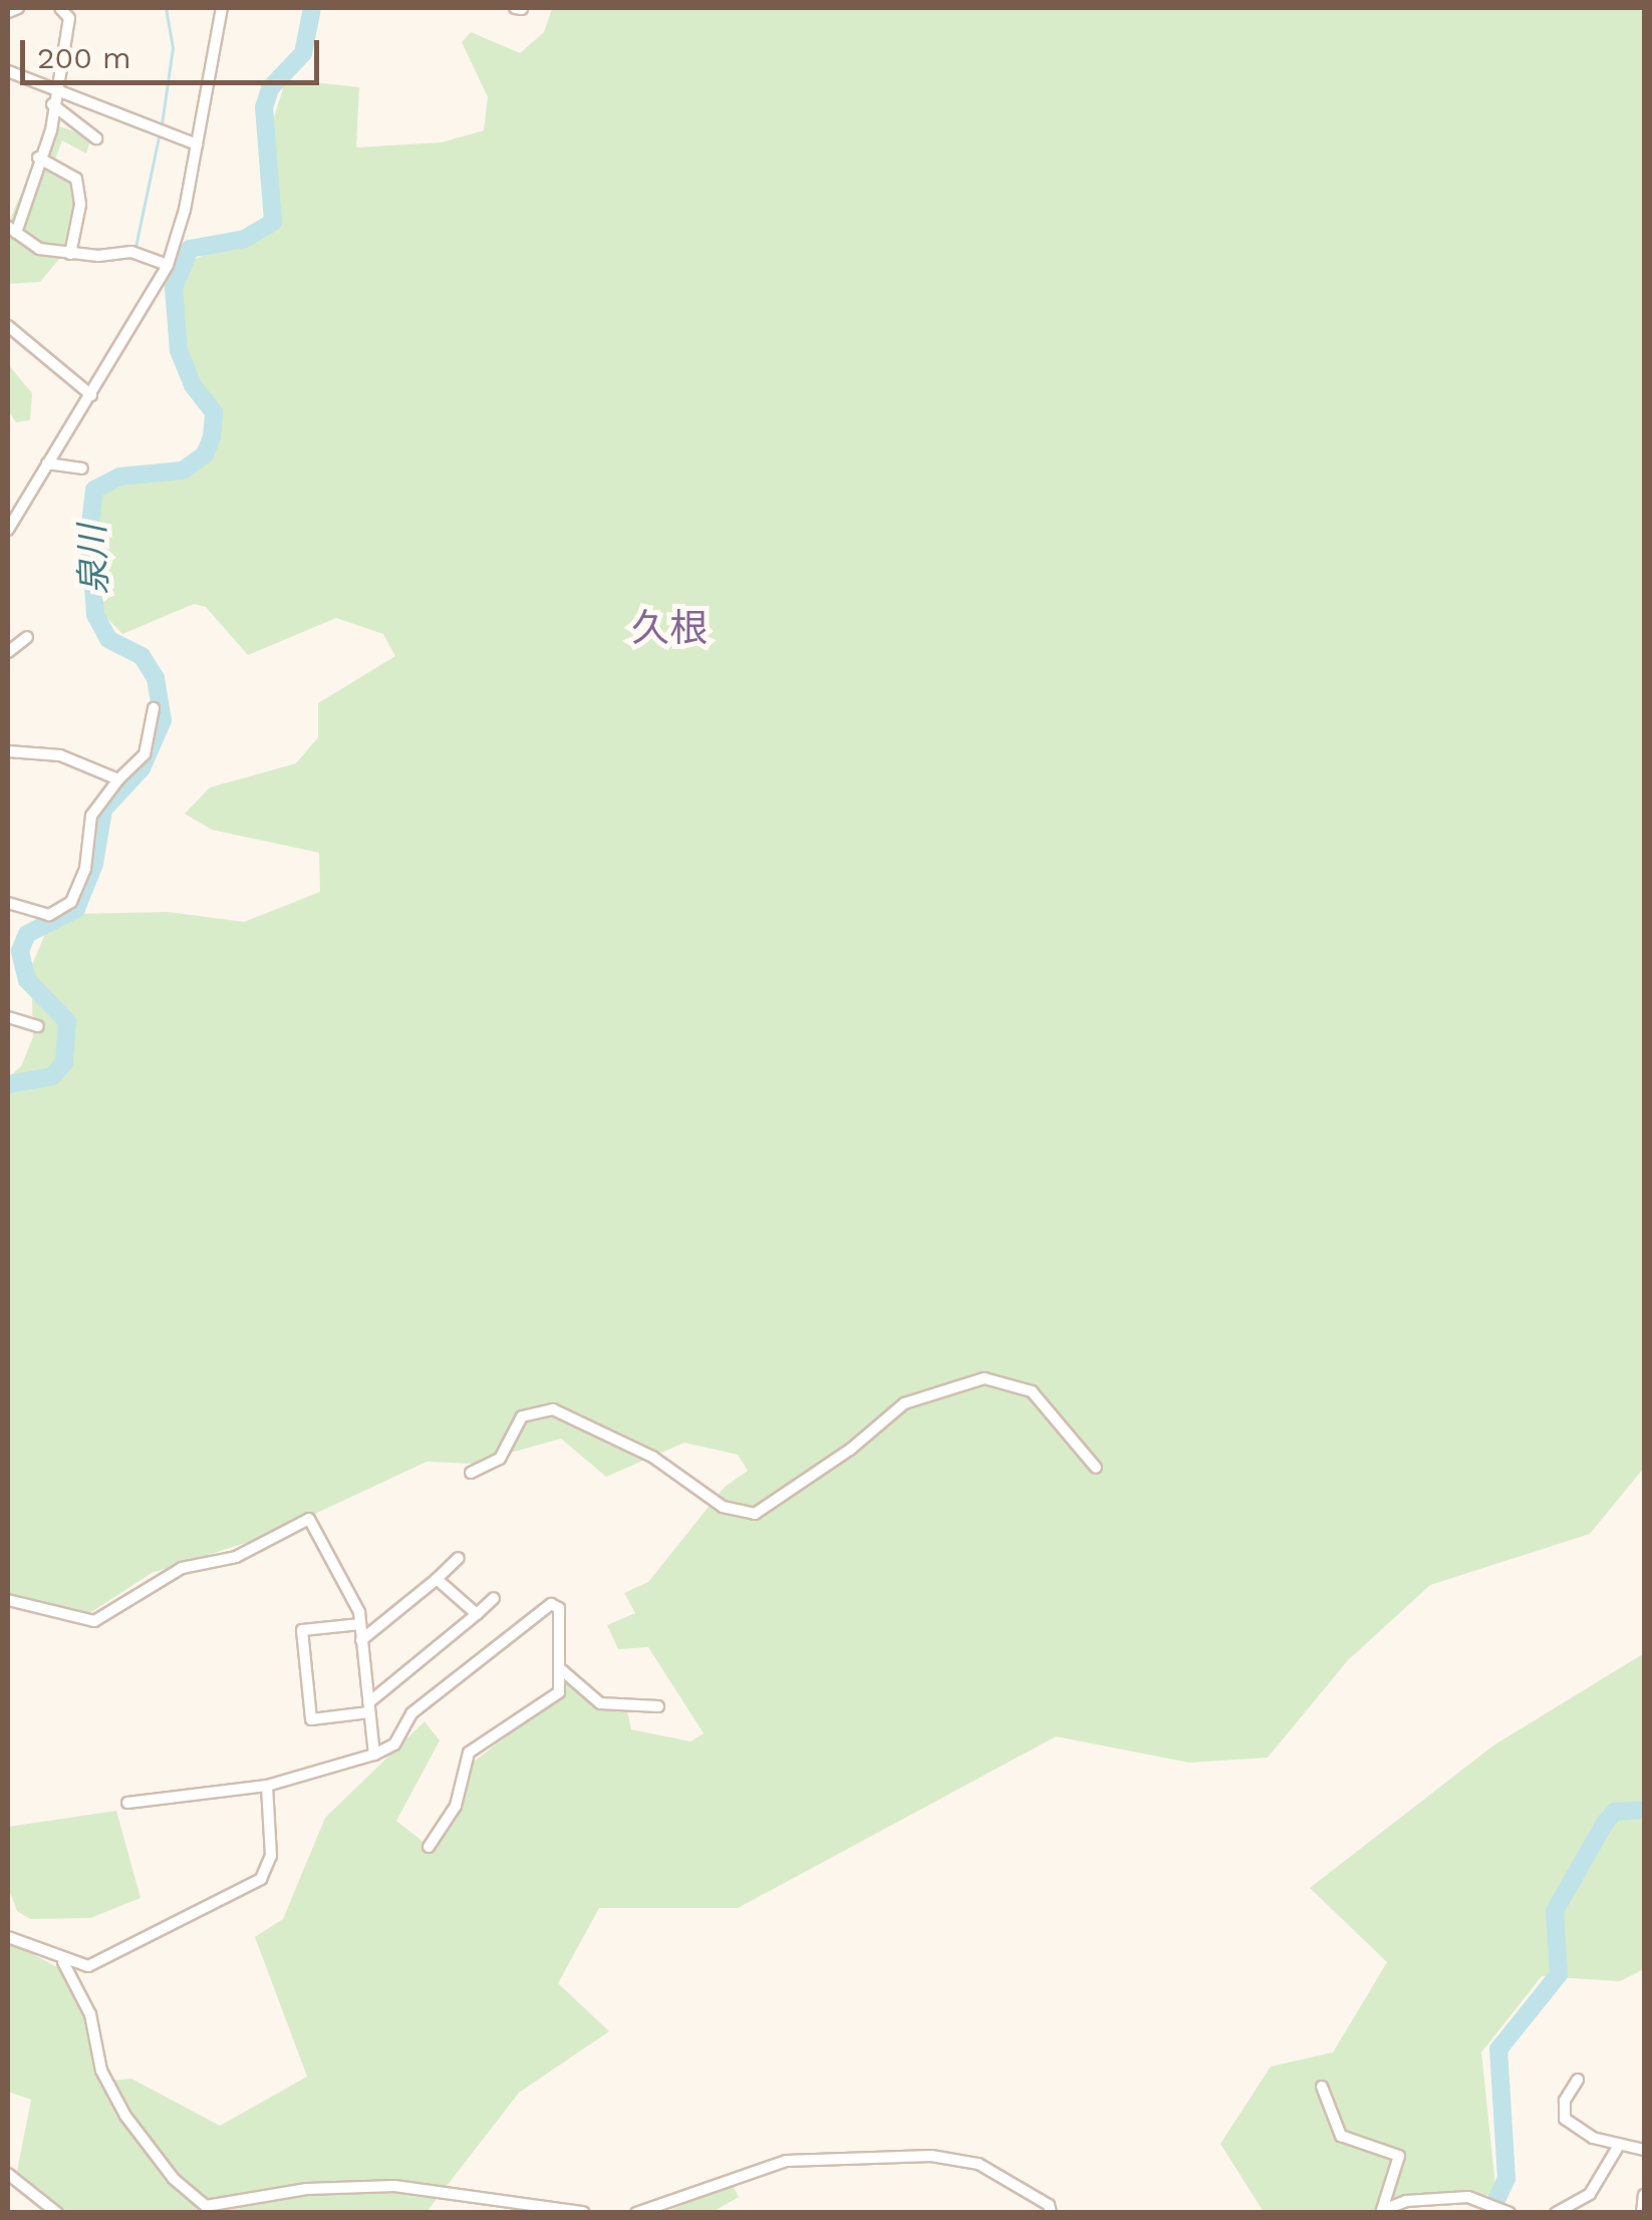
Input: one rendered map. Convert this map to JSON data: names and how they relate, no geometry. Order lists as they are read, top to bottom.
{
  "districts": ["久根"],
  "water": ["泉川"],
  "scale_bar": "200 m"
}
